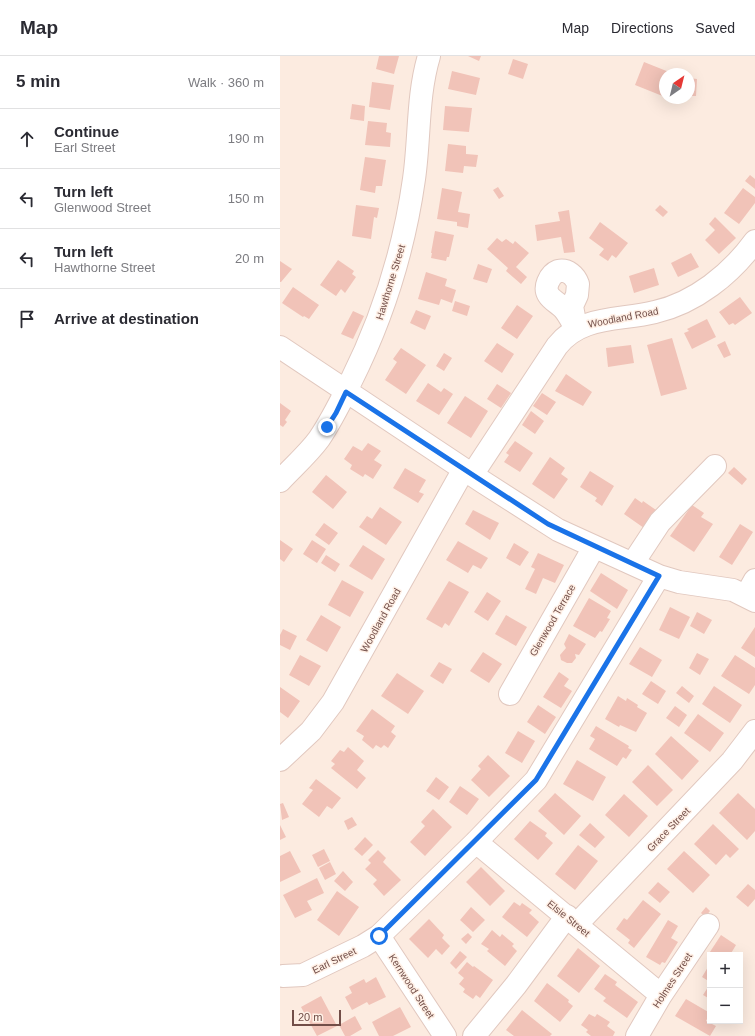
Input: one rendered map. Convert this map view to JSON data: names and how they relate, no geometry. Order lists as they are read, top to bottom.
{
  "streets": {
    "street": [
      "Hawthorne Street",
      "Woodland Road",
      "Glenwood Terrace",
      "Grace Street",
      "Elsie Street",
      "Earl Street",
      "Holmes Street",
      "Kernwood Street"
    ]
  },
  "crossings": [
    ["Grace Street", "Elsie Street"],
    ["Elsie Street", "Earl Street"],
    ["Elsie Street", "Holmes Street"],
    ["Earl Street", "Kernwood Street"]
  ],
  "scale_bar": "20 m",
  "north": "top right",
  "page": {
    "header": "Map",
    "nav": ["Map", "Directions", "Saved"],
    "heading": ["5 min", "Walk · 360 m"],
    "list": [
      ["Continue", "Earl Street", "190 m"],
      ["Turn left", "Glenwood Street", "150 m"],
      ["Turn left", "Hawthorne Street", "20 m"],
      "Arrive at destination"
    ],
    "map_buttons": ["+", "−"],
    "scale": "20 m"
  }
}
